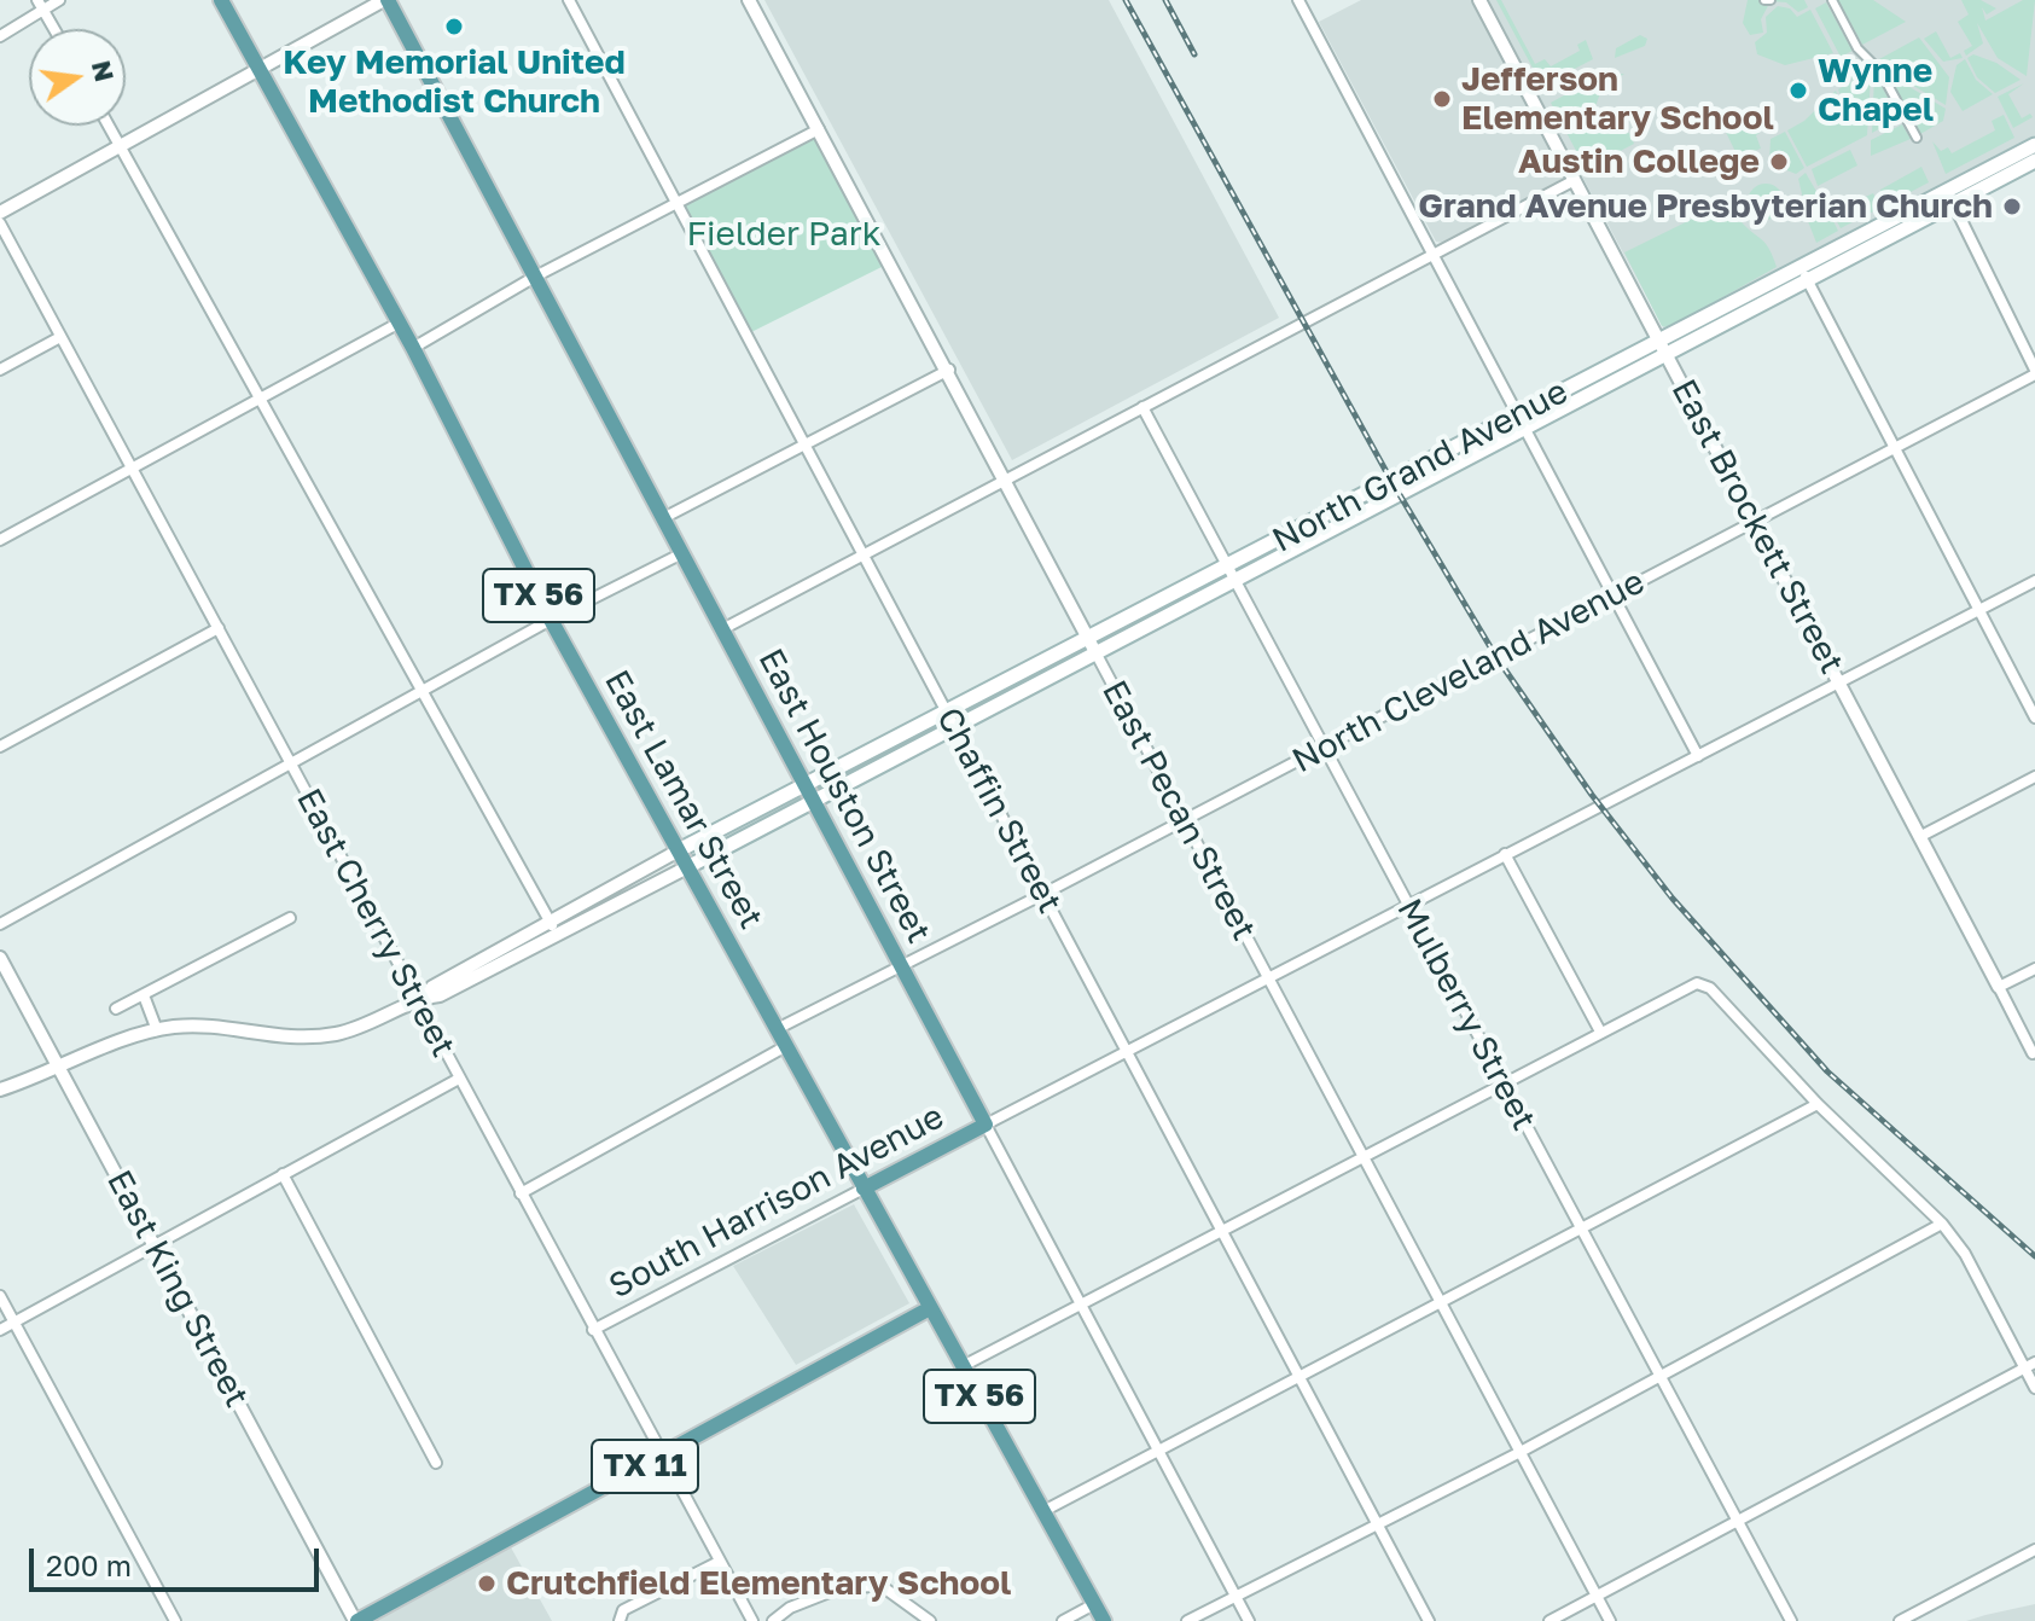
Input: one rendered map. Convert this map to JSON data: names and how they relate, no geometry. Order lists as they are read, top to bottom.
{
  "streets": {
    "main road": [
      "North Grand Avenue",
      "TX 56",
      "East Houston Street",
      "East Lamar Street",
      "South Harrison Avenue",
      "TX 11"
    ],
    "street": [
      "East Brockett Street",
      "North Cleveland Avenue",
      "Chaffin Street",
      "East Pecan Street",
      "East Cherry Street",
      "Mulberry Street",
      "East King Street"
    ]
  },
  "crossings": [
    ["North Grand Avenue", "East Brockett Street"],
    ["North Grand Avenue", "East Houston Street"],
    ["North Grand Avenue", "East Lamar Street"],
    ["North Grand Avenue", "Chaffin Street"],
    ["North Grand Avenue", "East Pecan Street"],
    ["North Grand Avenue", "Mulberry Street"],
    ["East Brockett Street", "North Cleveland Avenue"],
    ["North Cleveland Avenue", "East Houston Street"],
    ["North Cleveland Avenue", "East Lamar Street"],
    ["North Cleveland Avenue", "Chaffin Street"],
    ["North Cleveland Avenue", "East Pecan Street"],
    ["North Cleveland Avenue", "Mulberry Street"],
    ["East Houston Street", "South Harrison Avenue"],
    ["East Lamar Street", "South Harrison Avenue"],
    ["East Lamar Street", "TX 11"],
    ["East Cherry Street", "South Harrison Avenue"],
    ["East Cherry Street", "TX 11"],
    ["East King Street", "TX 11"]
  ],
  "parks": ["Fielder Park"],
  "places": [
    "Key Memorial United Methodist Church",
    "Wynne Chapel",
    "Jefferson Elementary School",
    "Austin College",
    "Grand Avenue Presbyterian Church",
    "Crutchfield Elementary School"
  ],
  "scale_bar": "200 m",
  "north": "right"
}
